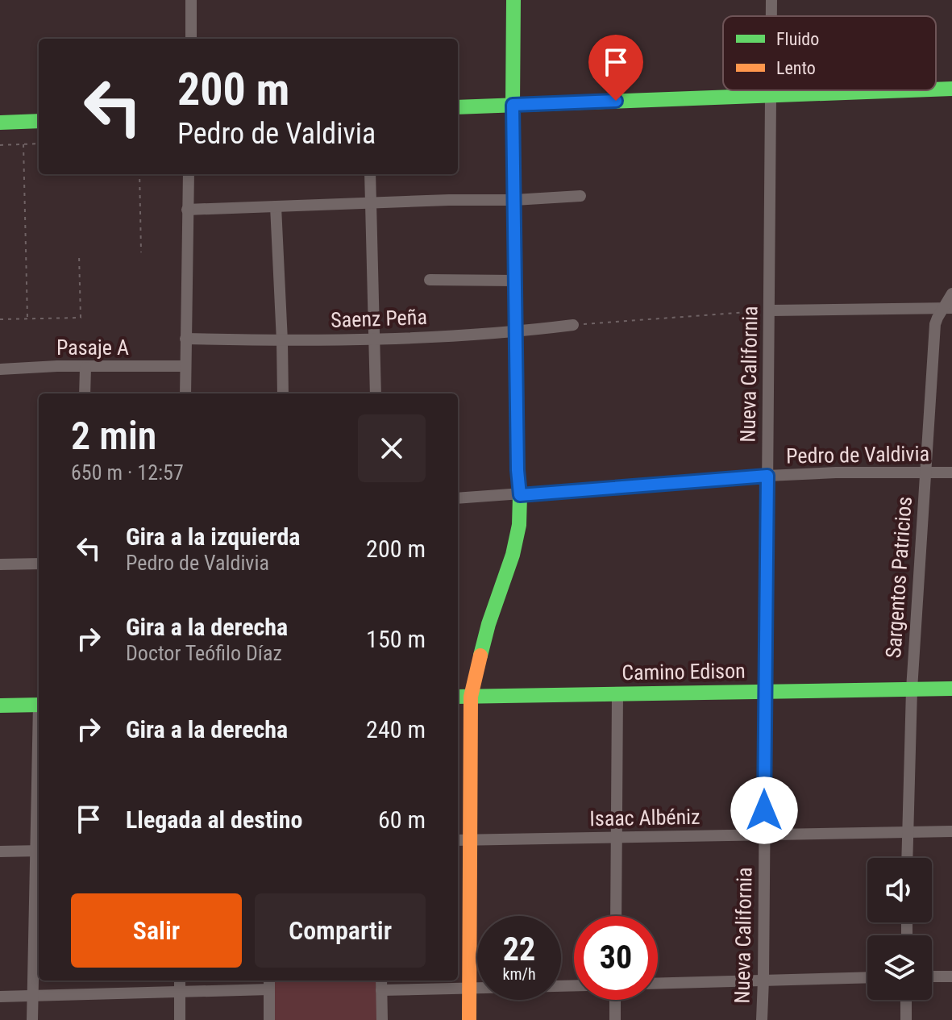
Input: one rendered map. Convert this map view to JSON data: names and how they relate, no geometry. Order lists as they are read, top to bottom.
{
  "streets": {
    "street": [
      "Saenz Peña",
      "Pasaje A",
      "Nueva California",
      "Pedro de Valdivia",
      "Sargentos Patricios",
      "Camino Edison",
      "Isaac Albéniz"
    ]
  },
  "crossings": [
    ["Nueva California", "Pedro de Valdivia"],
    ["Nueva California", "Camino Edison"],
    ["Nueva California", "Isaac Albéniz"],
    ["Pedro de Valdivia", "Sargentos Patricios"],
    ["Sargentos Patricios", "Camino Edison"],
    ["Sargentos Patricios", "Isaac Albéniz"]
  ],
  "legend": ["Fluido", "Lento"],
  "page": {
    "turn": ["200 m", "Pedro de Valdivia"],
    "heading": ["2 min", "650 m · 12:57"],
    "list": [
      {
        "name": "Gira a la izquierda",
        "note": "Pedro de Valdivia",
        "value": "200 m"
      },
      {
        "name": "Gira a la derecha",
        "note": "Doctor Teófilo Díaz",
        "value": "150 m"
      },
      {
        "name": "Gira a la derecha",
        "value": "240 m"
      },
      {
        "name": "Llegada al destino",
        "value": "60 m"
      }
    ],
    "buttons": ["Salir", "Compartir"],
    "speed": "22 km/h",
    "limit": "30"
  }
}
